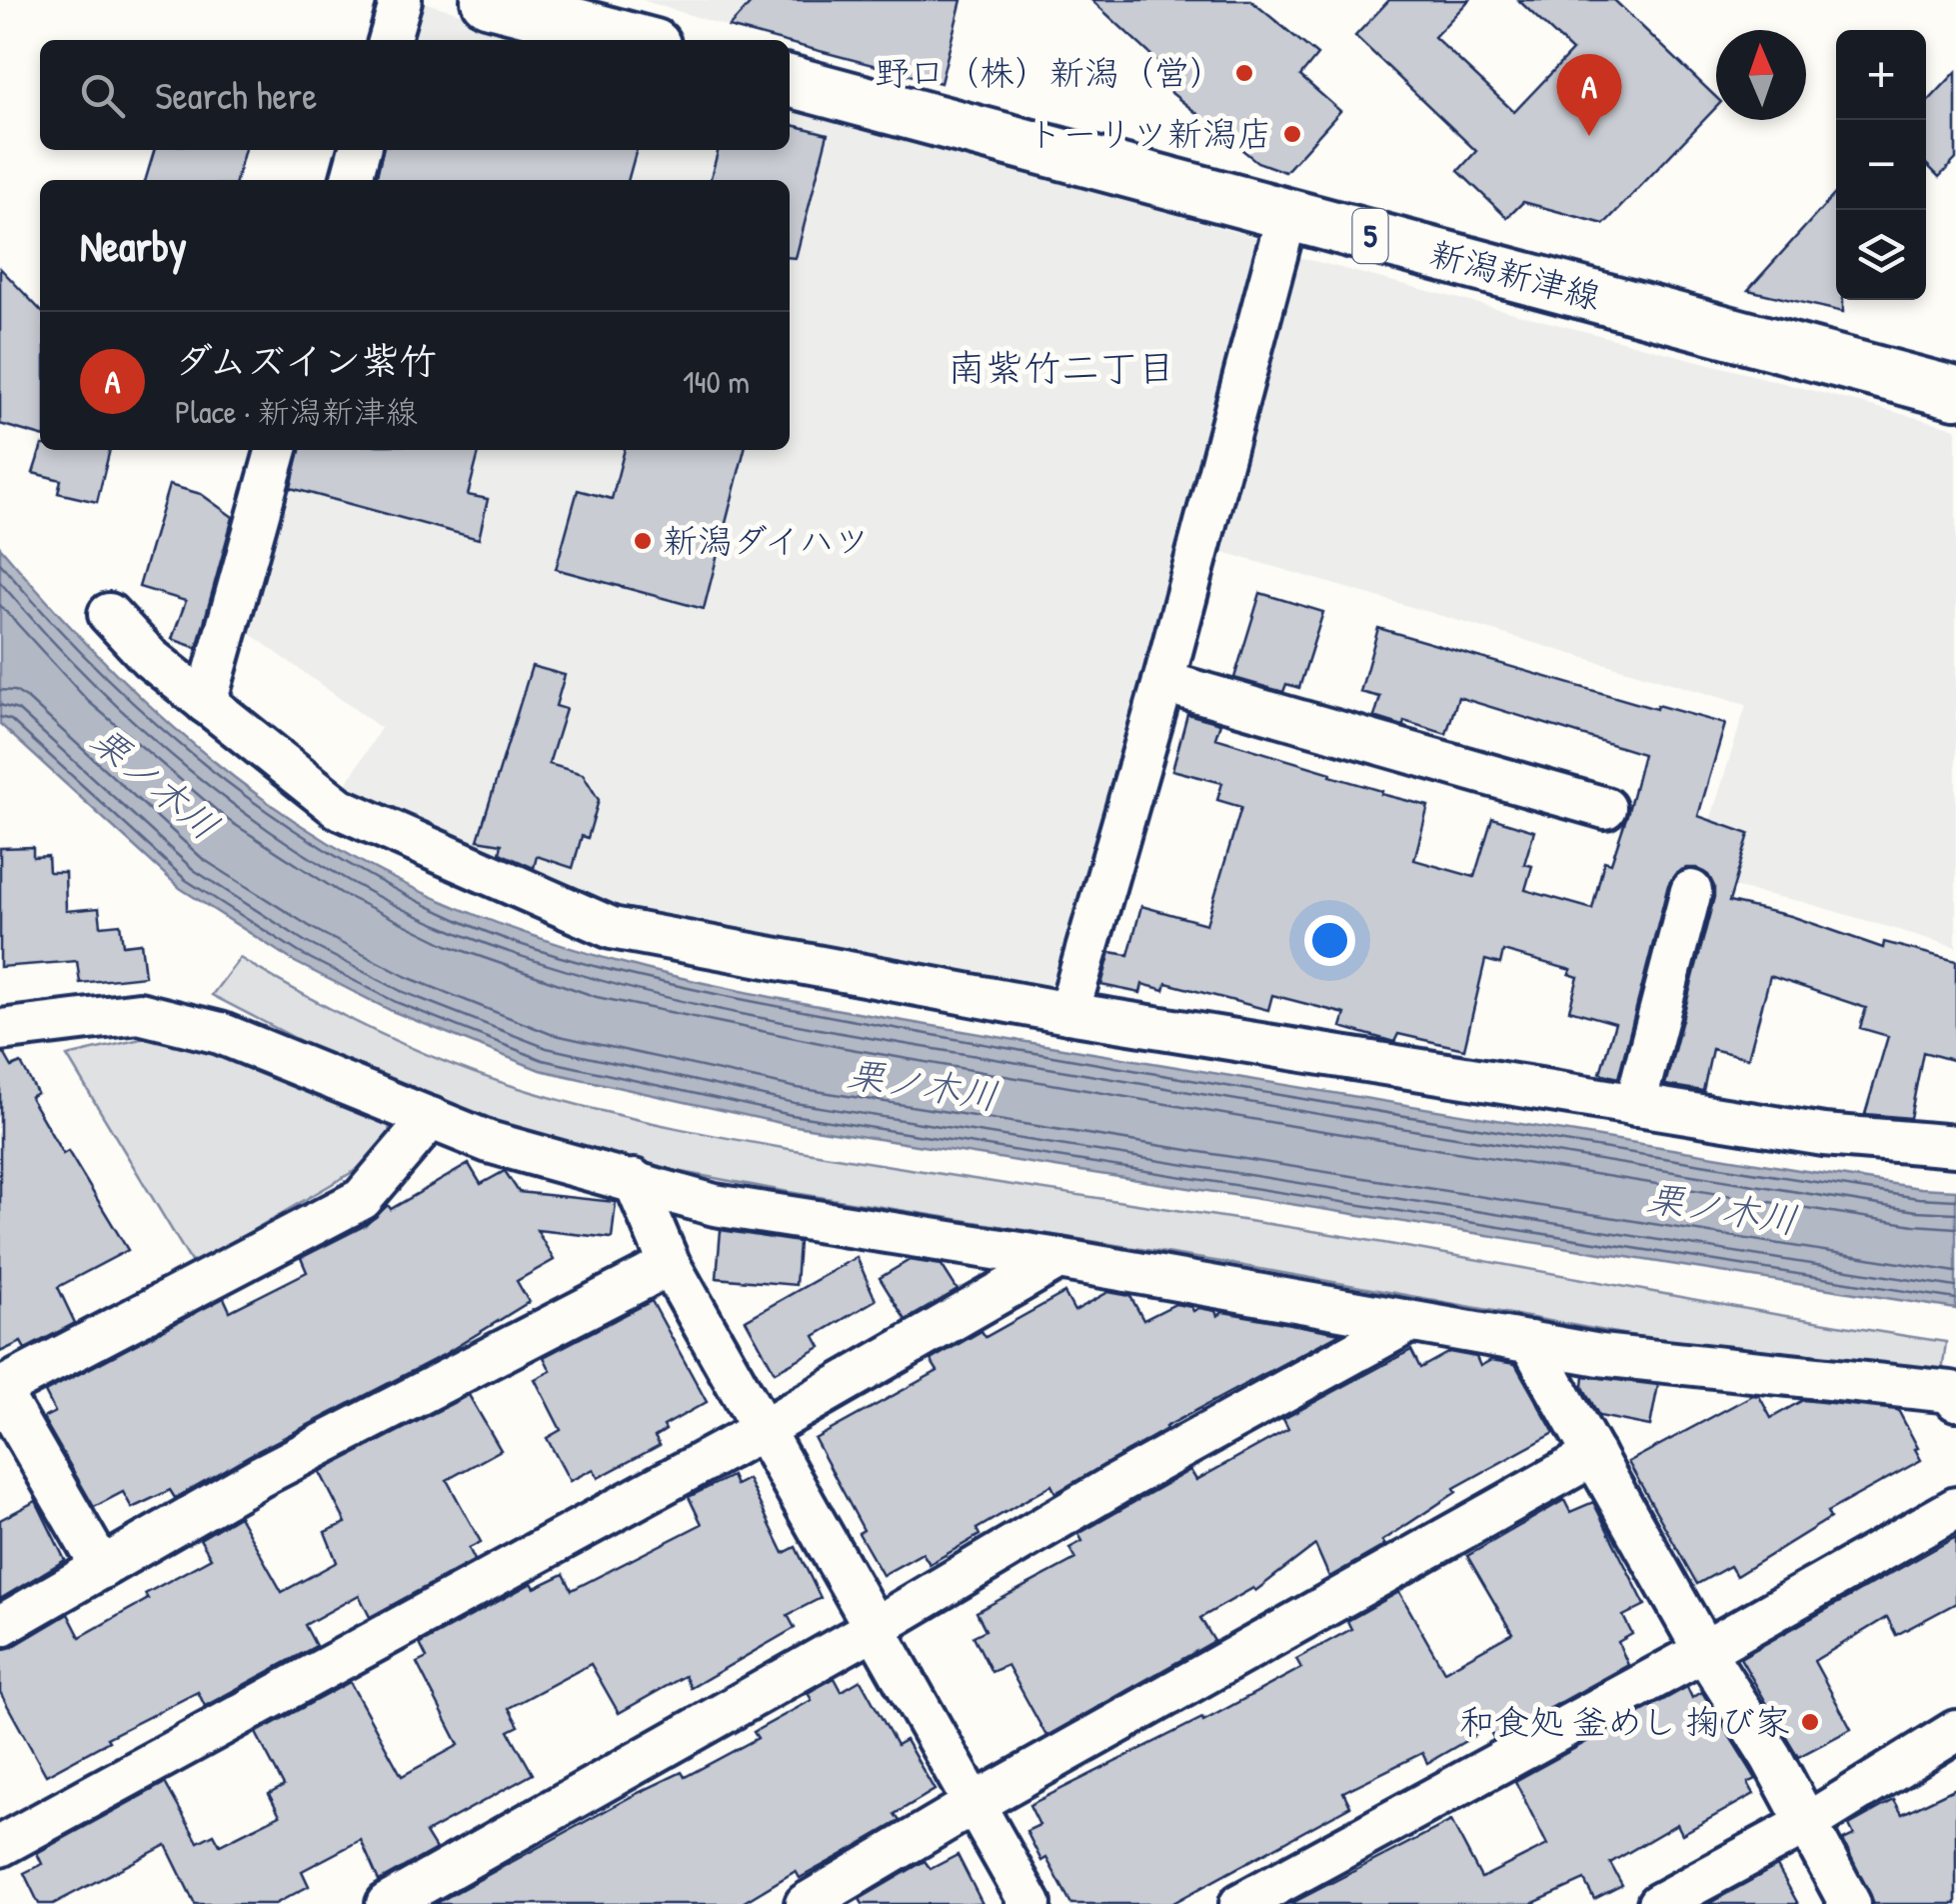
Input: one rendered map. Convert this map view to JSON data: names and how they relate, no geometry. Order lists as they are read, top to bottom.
{
  "streets": {
    "main road": ["5", "新潟新津線"]
  },
  "districts": ["南紫竹二丁目"],
  "water": ["栗ノ木川"],
  "places": [
    "野口（株）新潟（営）",
    "トーリツ新潟店",
    "新潟ダイハツ",
    "和食処 釜めし 掬び家"
  ],
  "north": "top",
  "page": {
    "map_buttons": ["+", "−"],
    "search": "Search here",
    "pins": "A",
    "heading": "Nearby",
    "list": [
      {
        "mark": "A",
        "name": "ダムズイン紫竹",
        "note": "Place · 新潟新津線",
        "value": "140 m"
      }
    ]
  }
}
